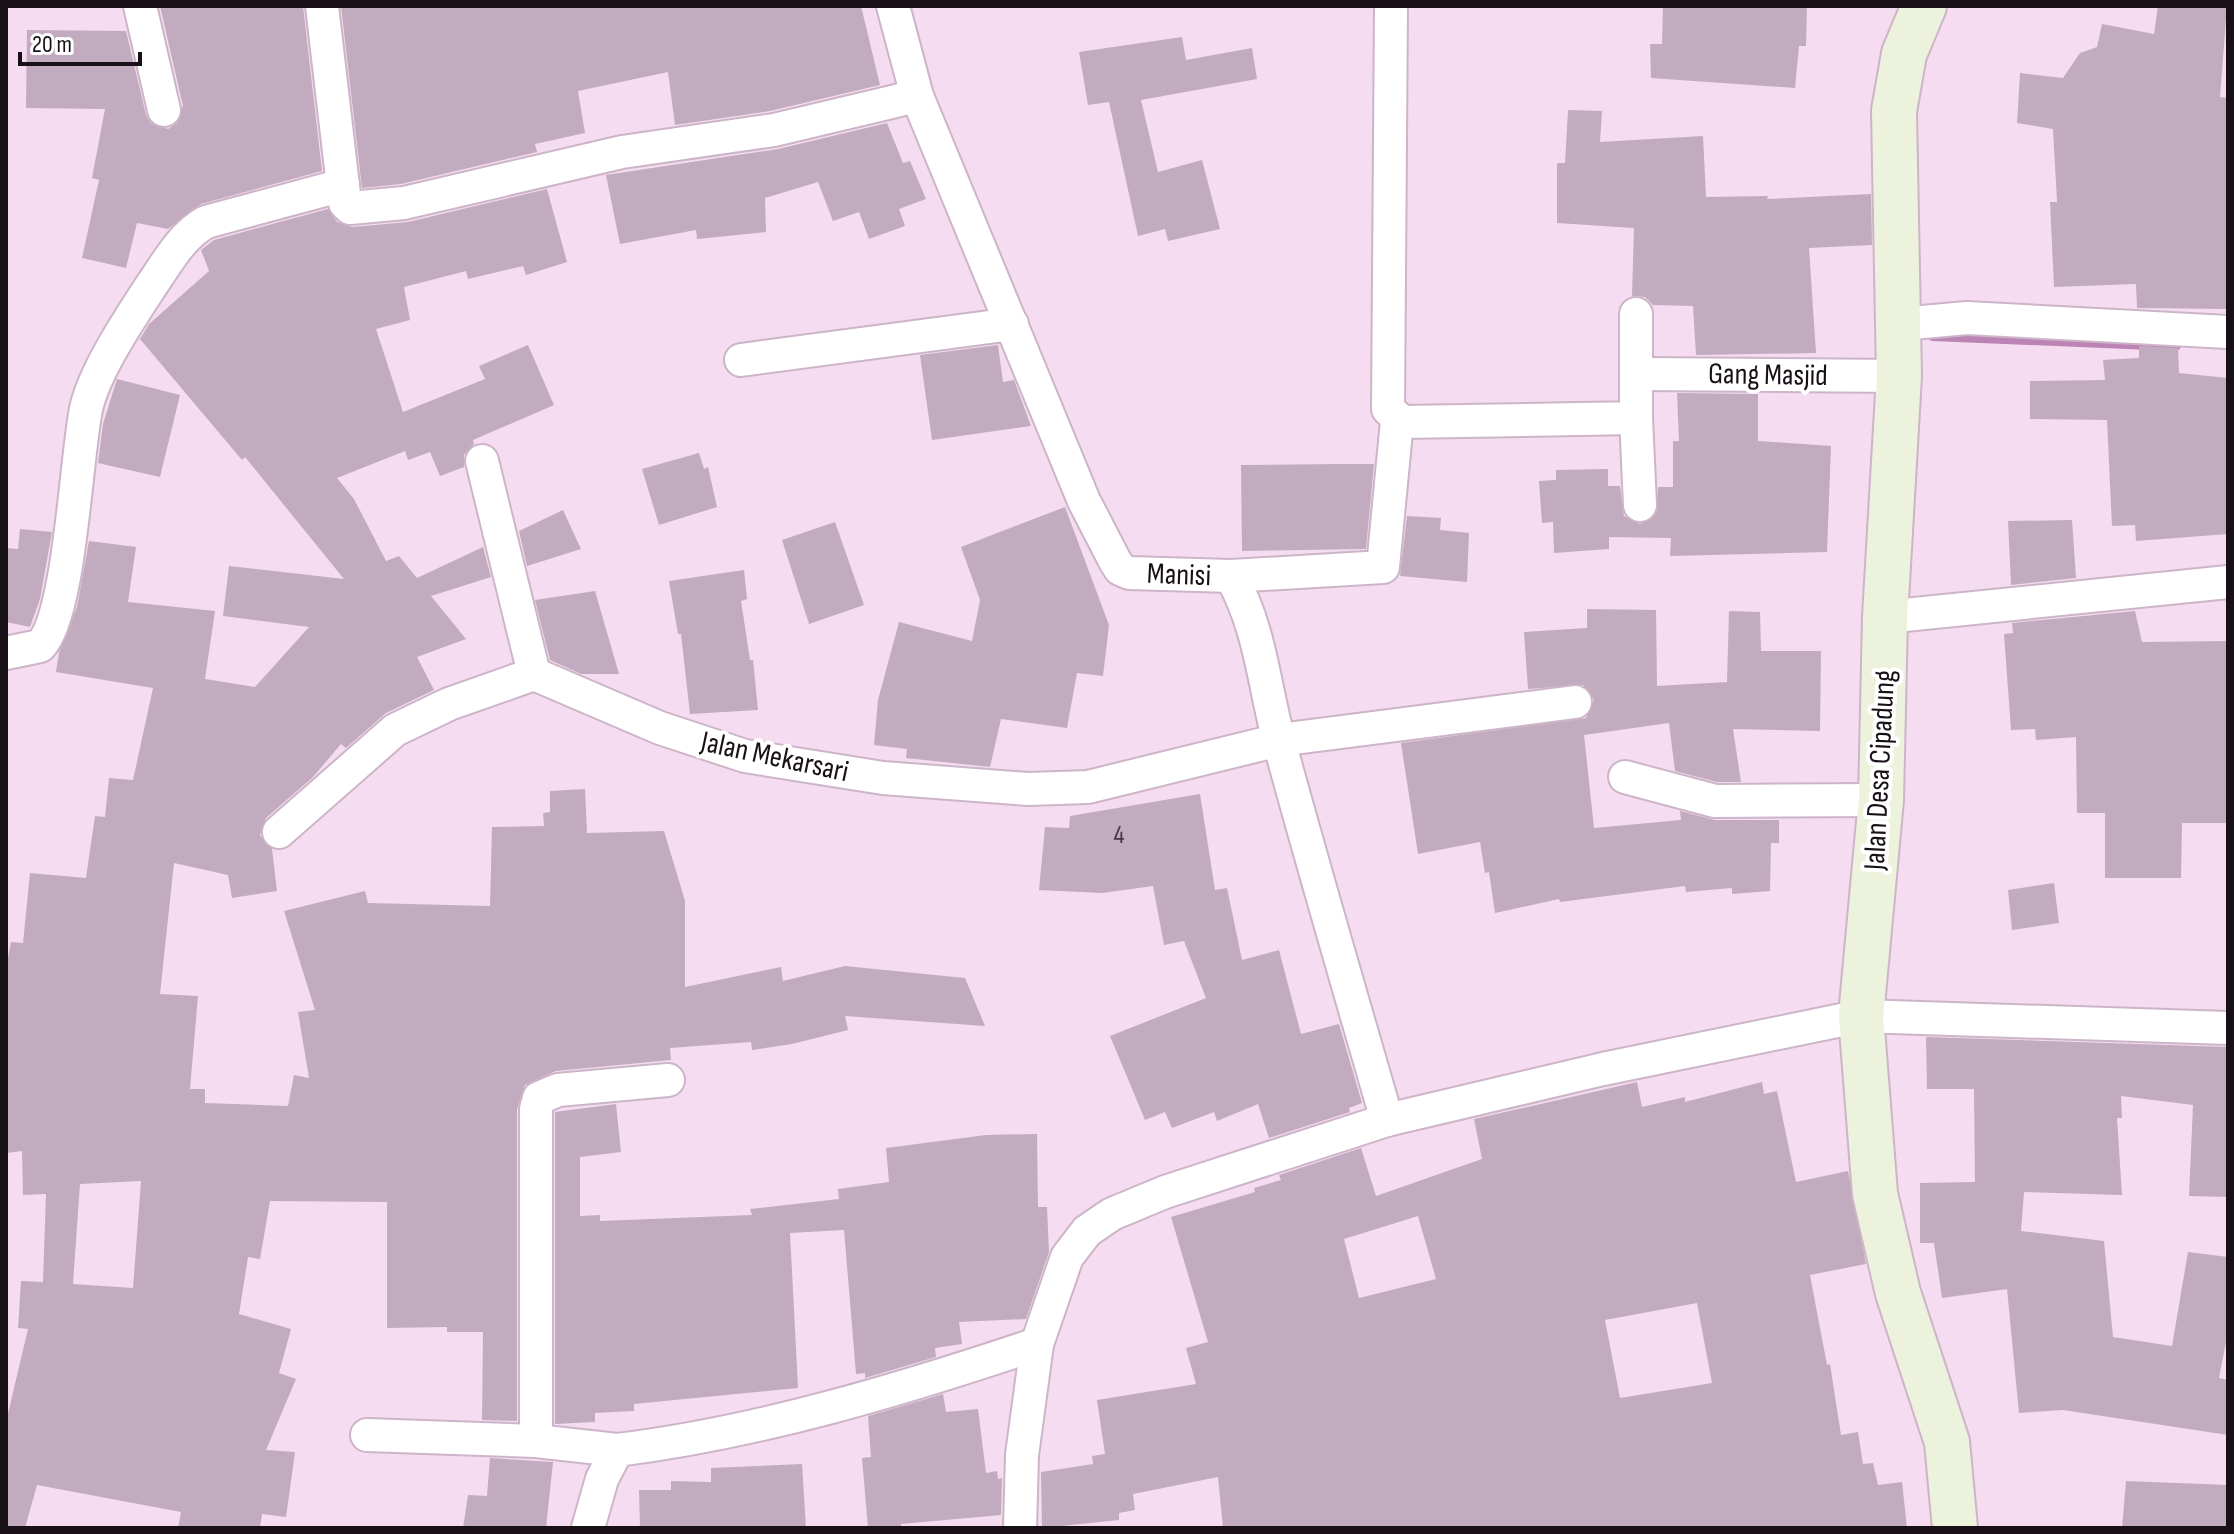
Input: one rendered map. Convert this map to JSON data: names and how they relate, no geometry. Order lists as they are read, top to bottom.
{
  "streets": {
    "street": [
      "Gang Masjid",
      "Manisi",
      "Jalan Mekarsari",
      "Jalan Desa Cipadung"
    ]
  },
  "crossings": [
    ["Gang Masjid", "Jalan Desa Cipadung"],
    ["Manisi", "Jalan Mekarsari"]
  ],
  "house_numbers": ["4"],
  "scale_bar": "20 m"
}
